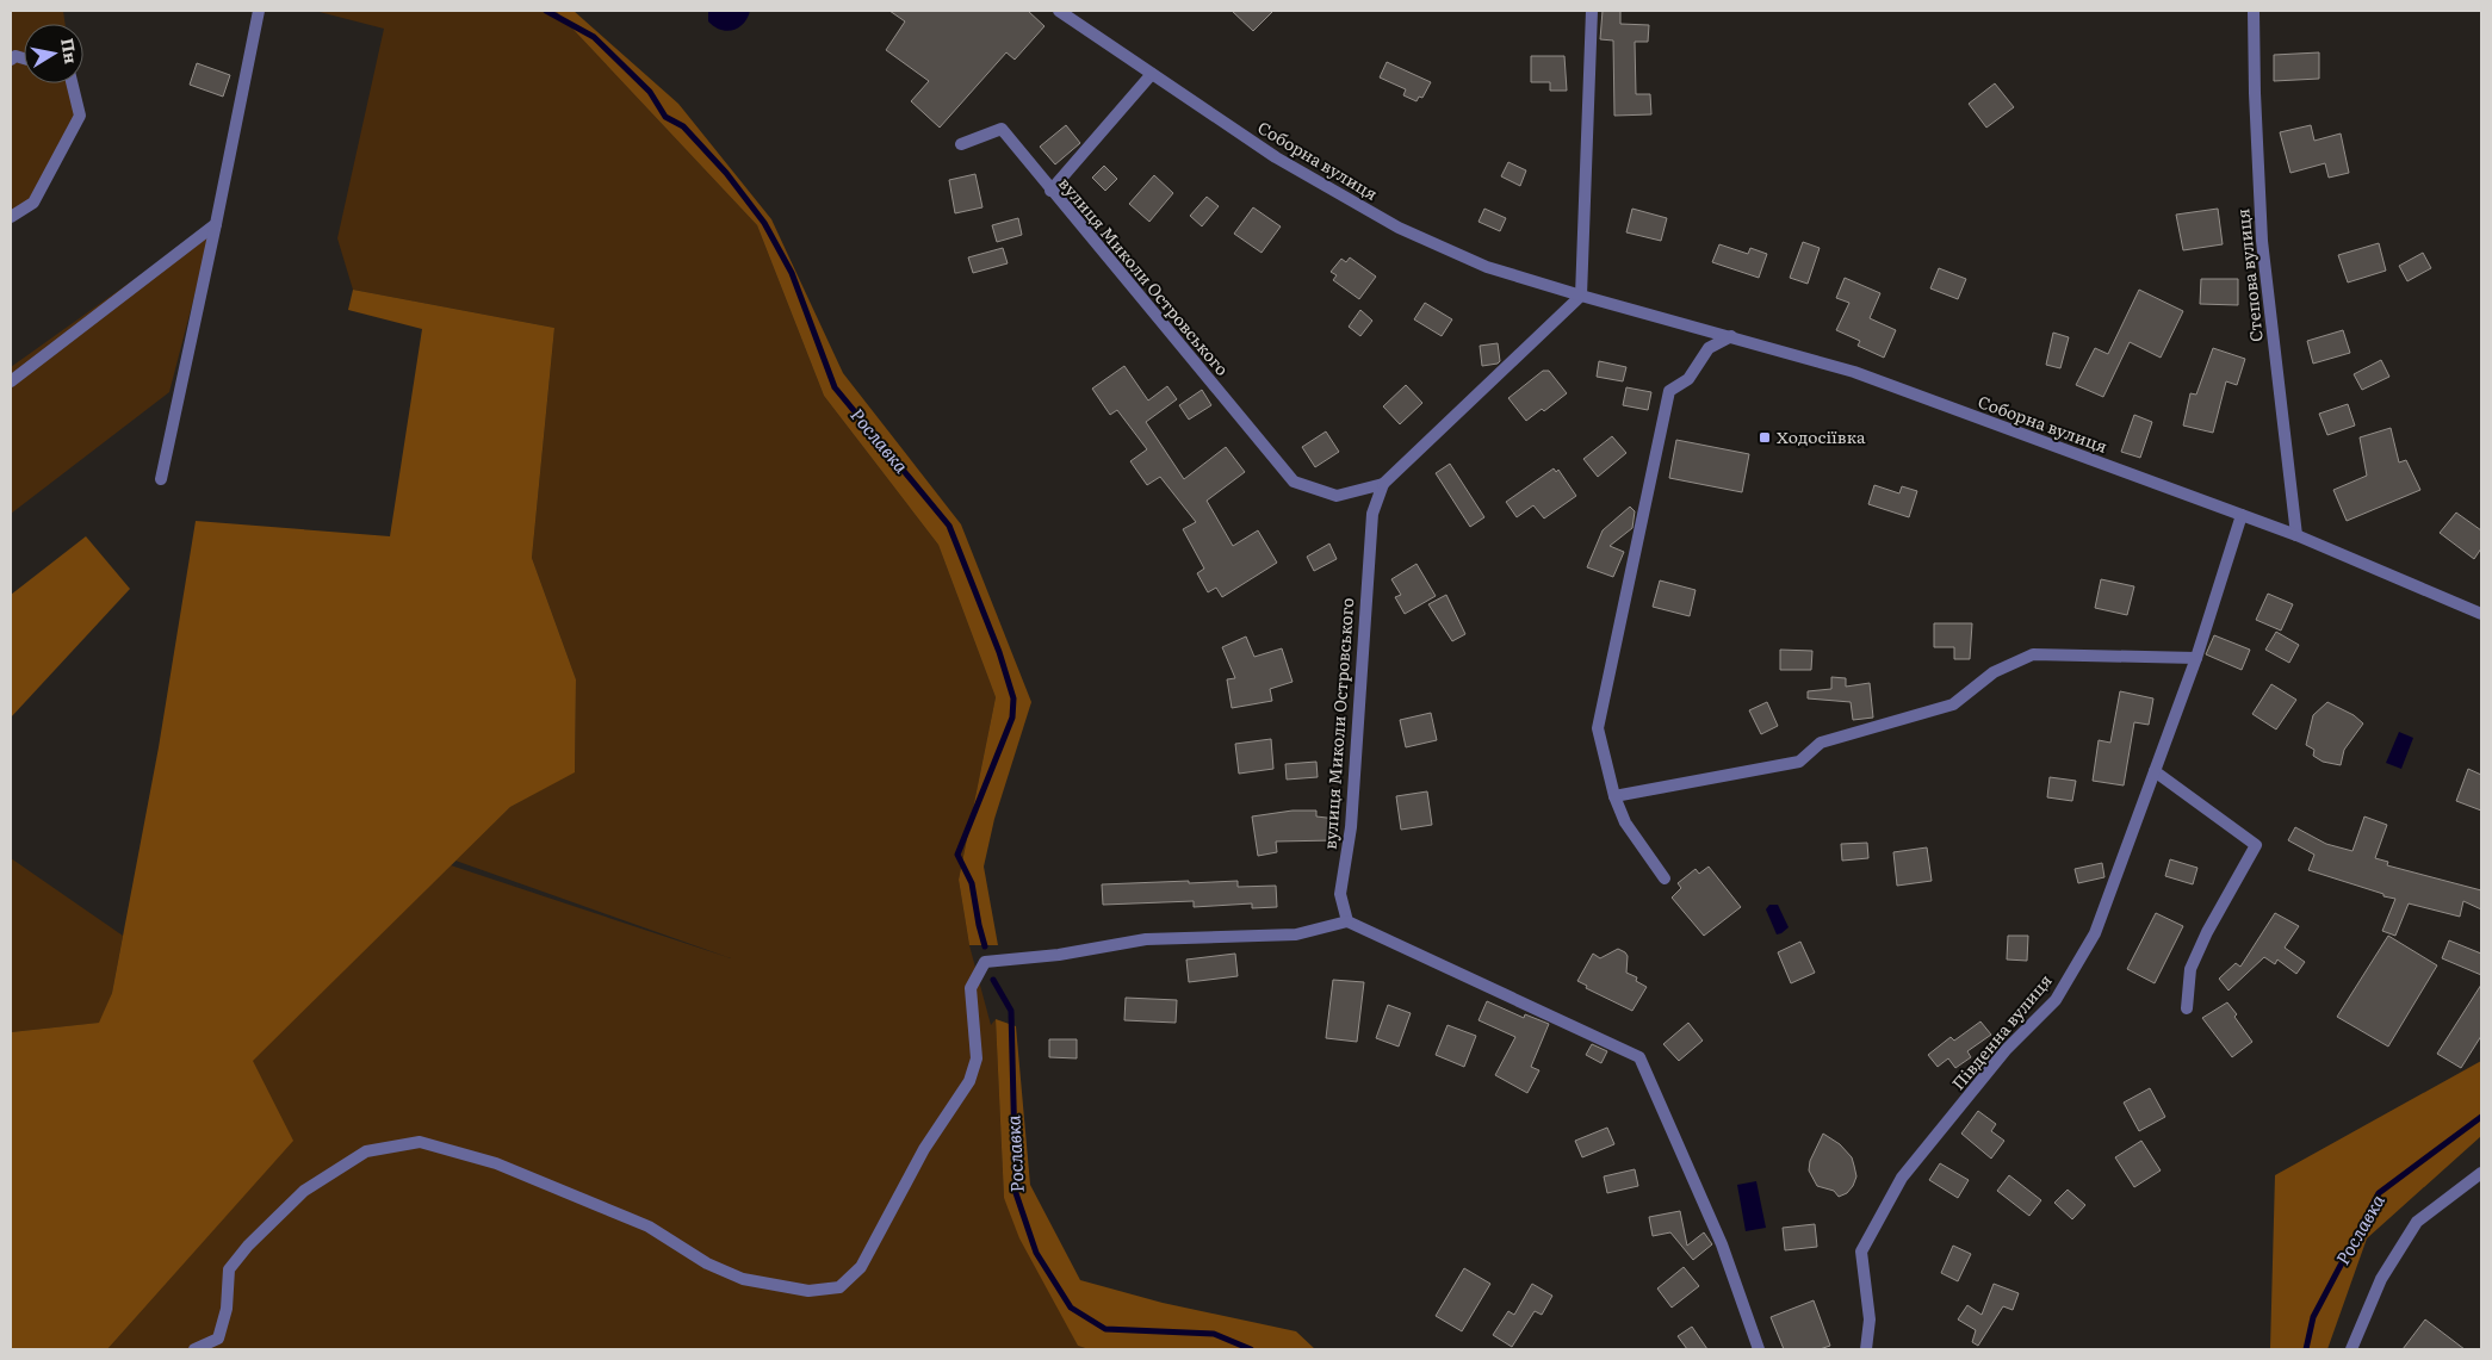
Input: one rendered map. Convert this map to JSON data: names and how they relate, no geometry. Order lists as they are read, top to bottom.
{
  "streets": {
    "street": [
      "Соборна вулиця",
      "Степова вулиця",
      "вулиця Миколи Островського",
      "Південна вулиця"
    ]
  },
  "crossings": [
    ["Соборна вулиця", "Степова вулиця"],
    ["Соборна вулиця", "Південна вулиця"]
  ],
  "water": ["Рославка"],
  "places": {
    "transit": ["Ходосіївка"]
  },
  "north": "right"
}
